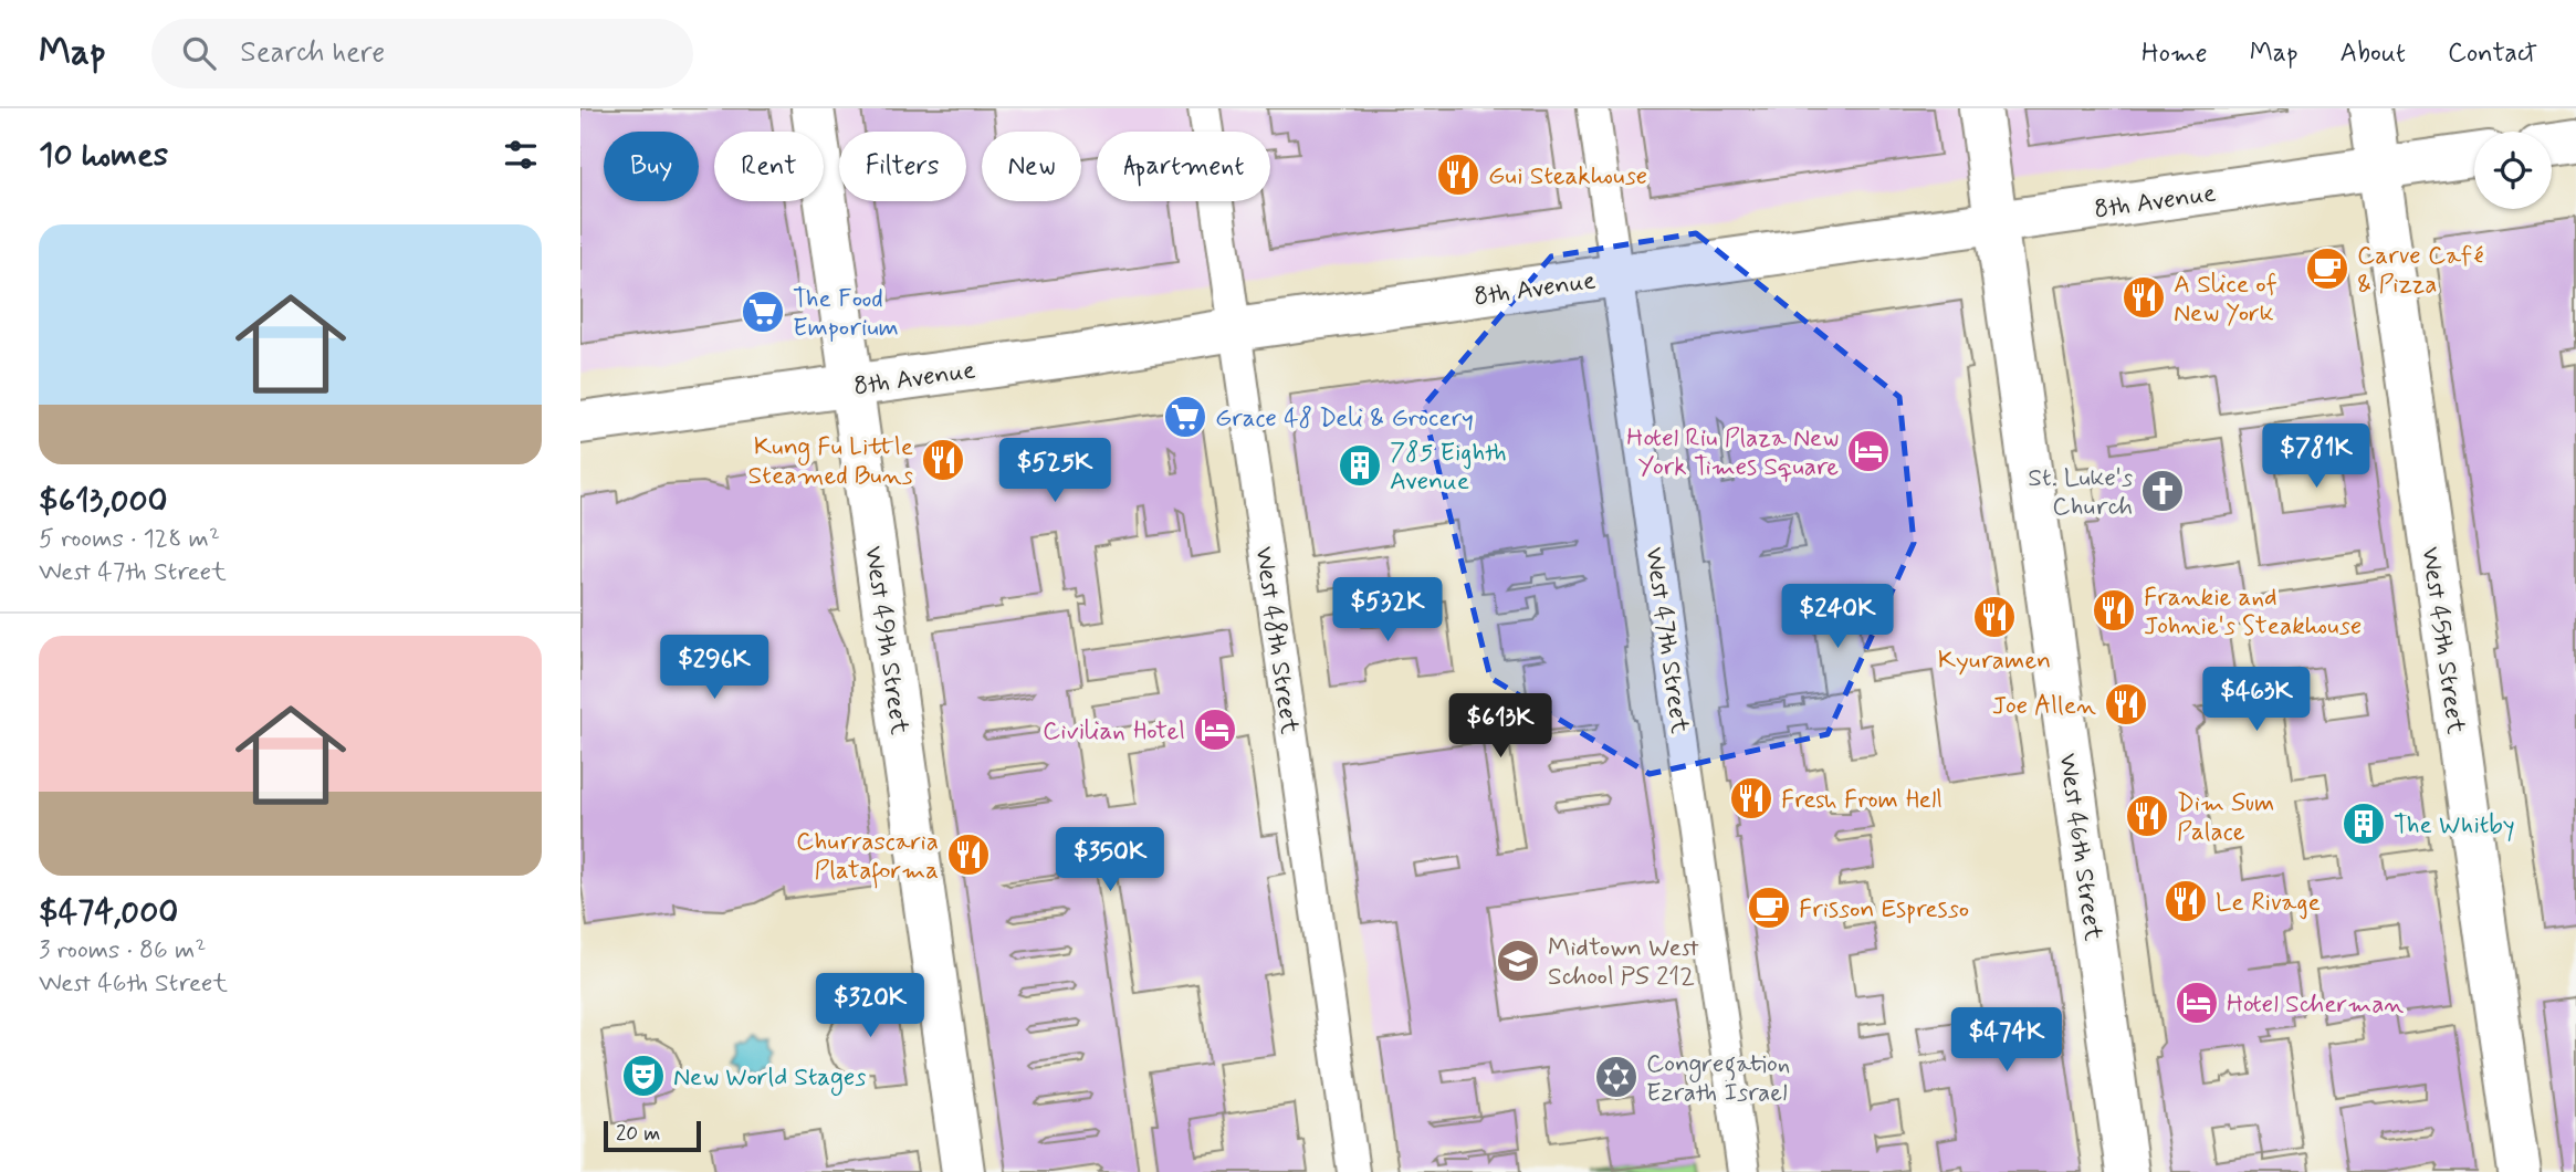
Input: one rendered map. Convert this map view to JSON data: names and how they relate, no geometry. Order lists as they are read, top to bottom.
{
  "streets": {
    "main road": [
      "8th Avenue",
      "West 49th Street",
      "West 45th Street",
      "West 46th Street"
    ],
    "street": ["West 48th Street", "West 47th Street"]
  },
  "crossings": [
    ["8th Avenue", "West 49th Street"],
    ["8th Avenue", "West 48th Street"],
    ["8th Avenue", "West 47th Street"],
    ["8th Avenue", "West 45th Street"],
    ["8th Avenue", "West 46th Street"]
  ],
  "places": {
    "restaurant": [
      "Gui Steakhouse",
      "A Slice of New York",
      "Kung Fu Little Steamed Buns",
      "Frankie and Johnie's Steakhouse",
      "Kyuramen",
      "Joe Allen",
      "Fresh From Hell",
      "Dim Sum Palace",
      "Churrascaria Plataforma",
      "Le Rivage"
    ],
    "cafe": ["Carve Café & Pizza", "Frisson Espresso"],
    "supermarket": ["The Food Emporium", "Grace 48 Deli & Grocery"],
    "hotel": ["Hotel Riu Plaza New York Times Square", "Civilian Hotel", "Hotel Scherman"],
    "building": ["785 Eighth Avenue", "The Whitby"],
    "church": ["St. Luke's Church"],
    "school or university": ["Midtown West School PS 212"],
    "theatre": ["New World Stages"],
    "synagogue": ["Congregation Ezrath Israel"]
  },
  "scale_bar": "20 m",
  "page": {
    "header": "Map",
    "search": "Search here",
    "nav": [
      "Home",
      "Map",
      "About",
      "Contact"
    ],
    "heading": "10 homes",
    "chip": [
      "Buy",
      "Rent",
      "Filters",
      "New",
      "Apartment"
    ],
    "list": [
      {
        "name": "$613,000",
        "note": "5 rooms · 128 m² · West 47th Street"
      },
      {
        "name": "$474,000",
        "note": "3 rooms · 86 m² · West 46th Street"
      }
    ],
    "price": [
      "$781K",
      "$525K",
      "$532K",
      "$240K",
      "$296K",
      "$463K",
      "$613K",
      "$350K",
      "$320K",
      "$474K"
    ],
    "scale": "20 m"
  }
}
